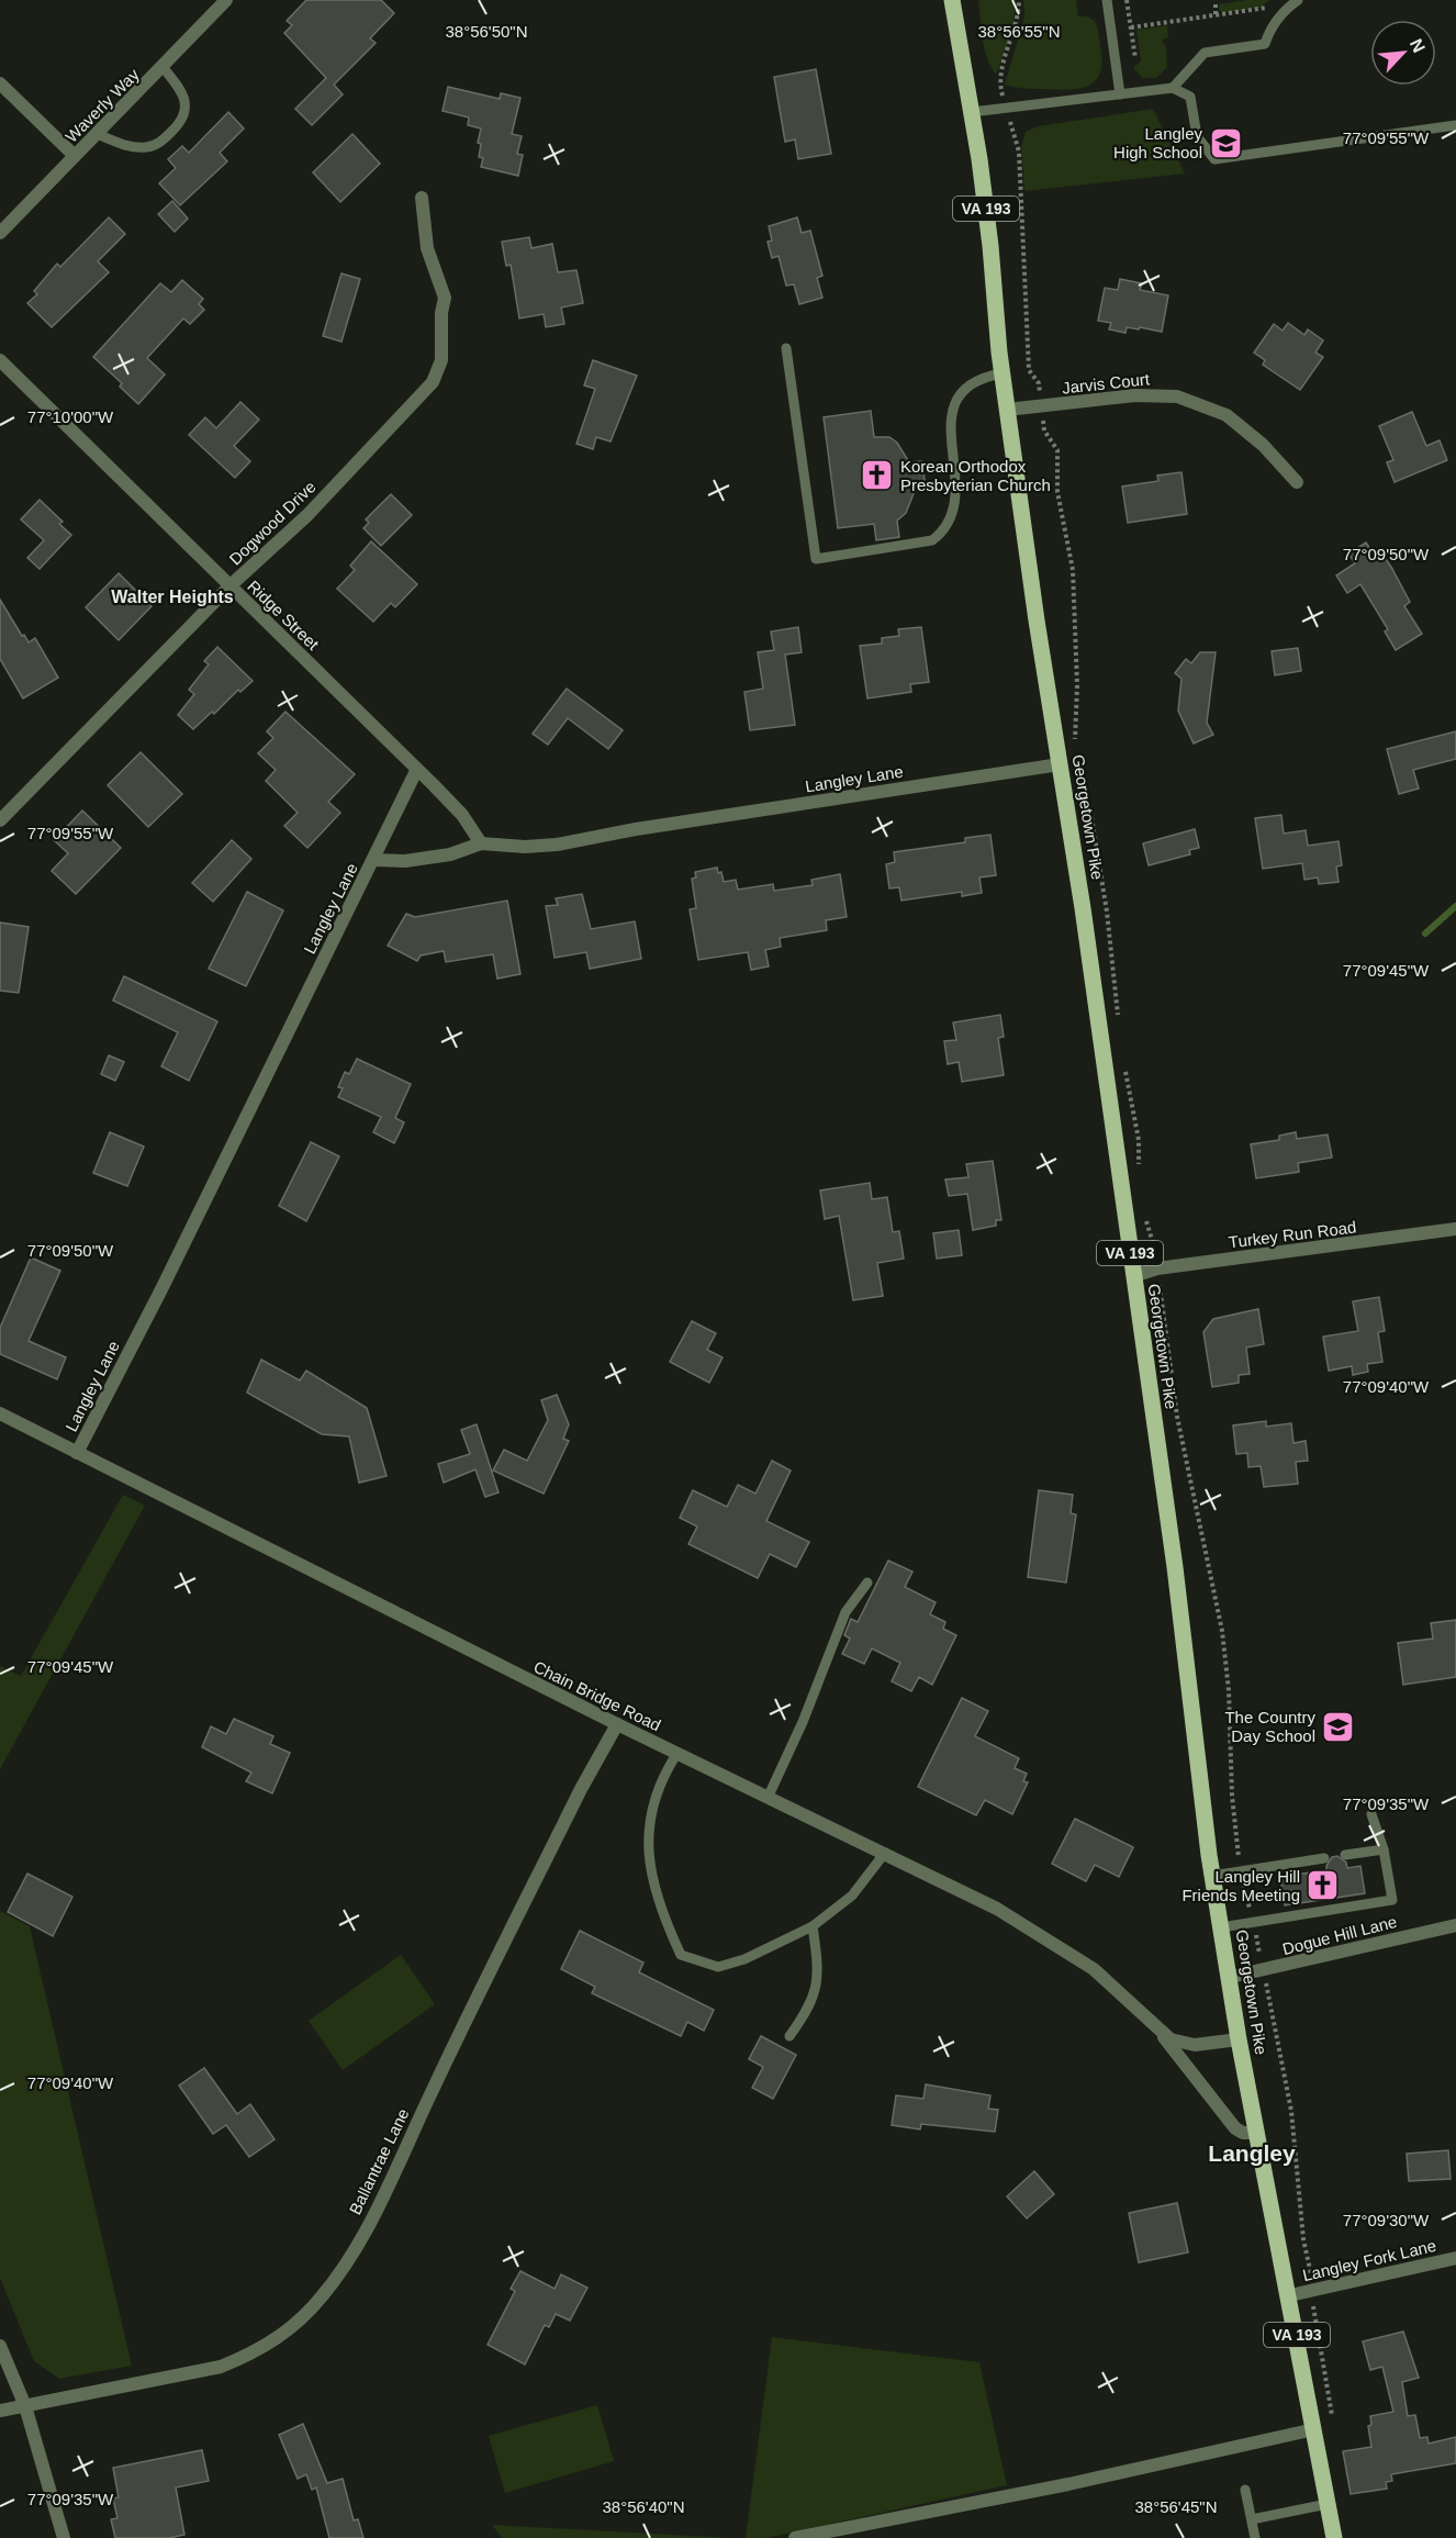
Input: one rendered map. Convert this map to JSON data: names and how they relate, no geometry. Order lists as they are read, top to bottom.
{
  "streets": {
    "main road": ["VA 193", "Georgetown Pike"],
    "street": [
      "Waverly Way",
      "Jarvis Court",
      "Dogwood Drive",
      "Ridge Street",
      "Langley Lane",
      "Turkey Run Road",
      "Chain Bridge Road",
      "Dogue Hill Lane",
      "Ballantrae Lane",
      "Langley Fork Lane"
    ]
  },
  "crossings": [
    ["Jarvis Court", "Georgetown Pike"],
    ["Dogwood Drive", "Ridge Street"],
    ["Ridge Street", "Langley Lane"],
    ["Langley Lane", "Georgetown Pike"],
    ["Langley Lane", "Chain Bridge Road"],
    ["Georgetown Pike", "Turkey Run Road"],
    ["Georgetown Pike", "Chain Bridge Road"],
    ["Georgetown Pike", "Dogue Hill Lane"],
    ["Georgetown Pike", "Langley Fork Lane"],
    ["Chain Bridge Road", "Ballantrae Lane"]
  ],
  "districts": ["Walter Heights", "Langley"],
  "places": {
    "school or university": ["Langley High School", "The Country Day School"],
    "church": ["Korean Orthodox Presbyterian Church", "Langley Hill Friends Meeting"]
  },
  "north": "top right",
  "coordinates": [
    "38°56'50\"N",
    "38°56'55\"N",
    "77°09'55\"W",
    "77°10'00\"W",
    "77°09'50\"W",
    "77°09'45\"W",
    "77°09'40\"W",
    "77°09'35\"W",
    "77°09'30\"W",
    "38°56'40\"N",
    "38°56'45\"N"
  ]
}
